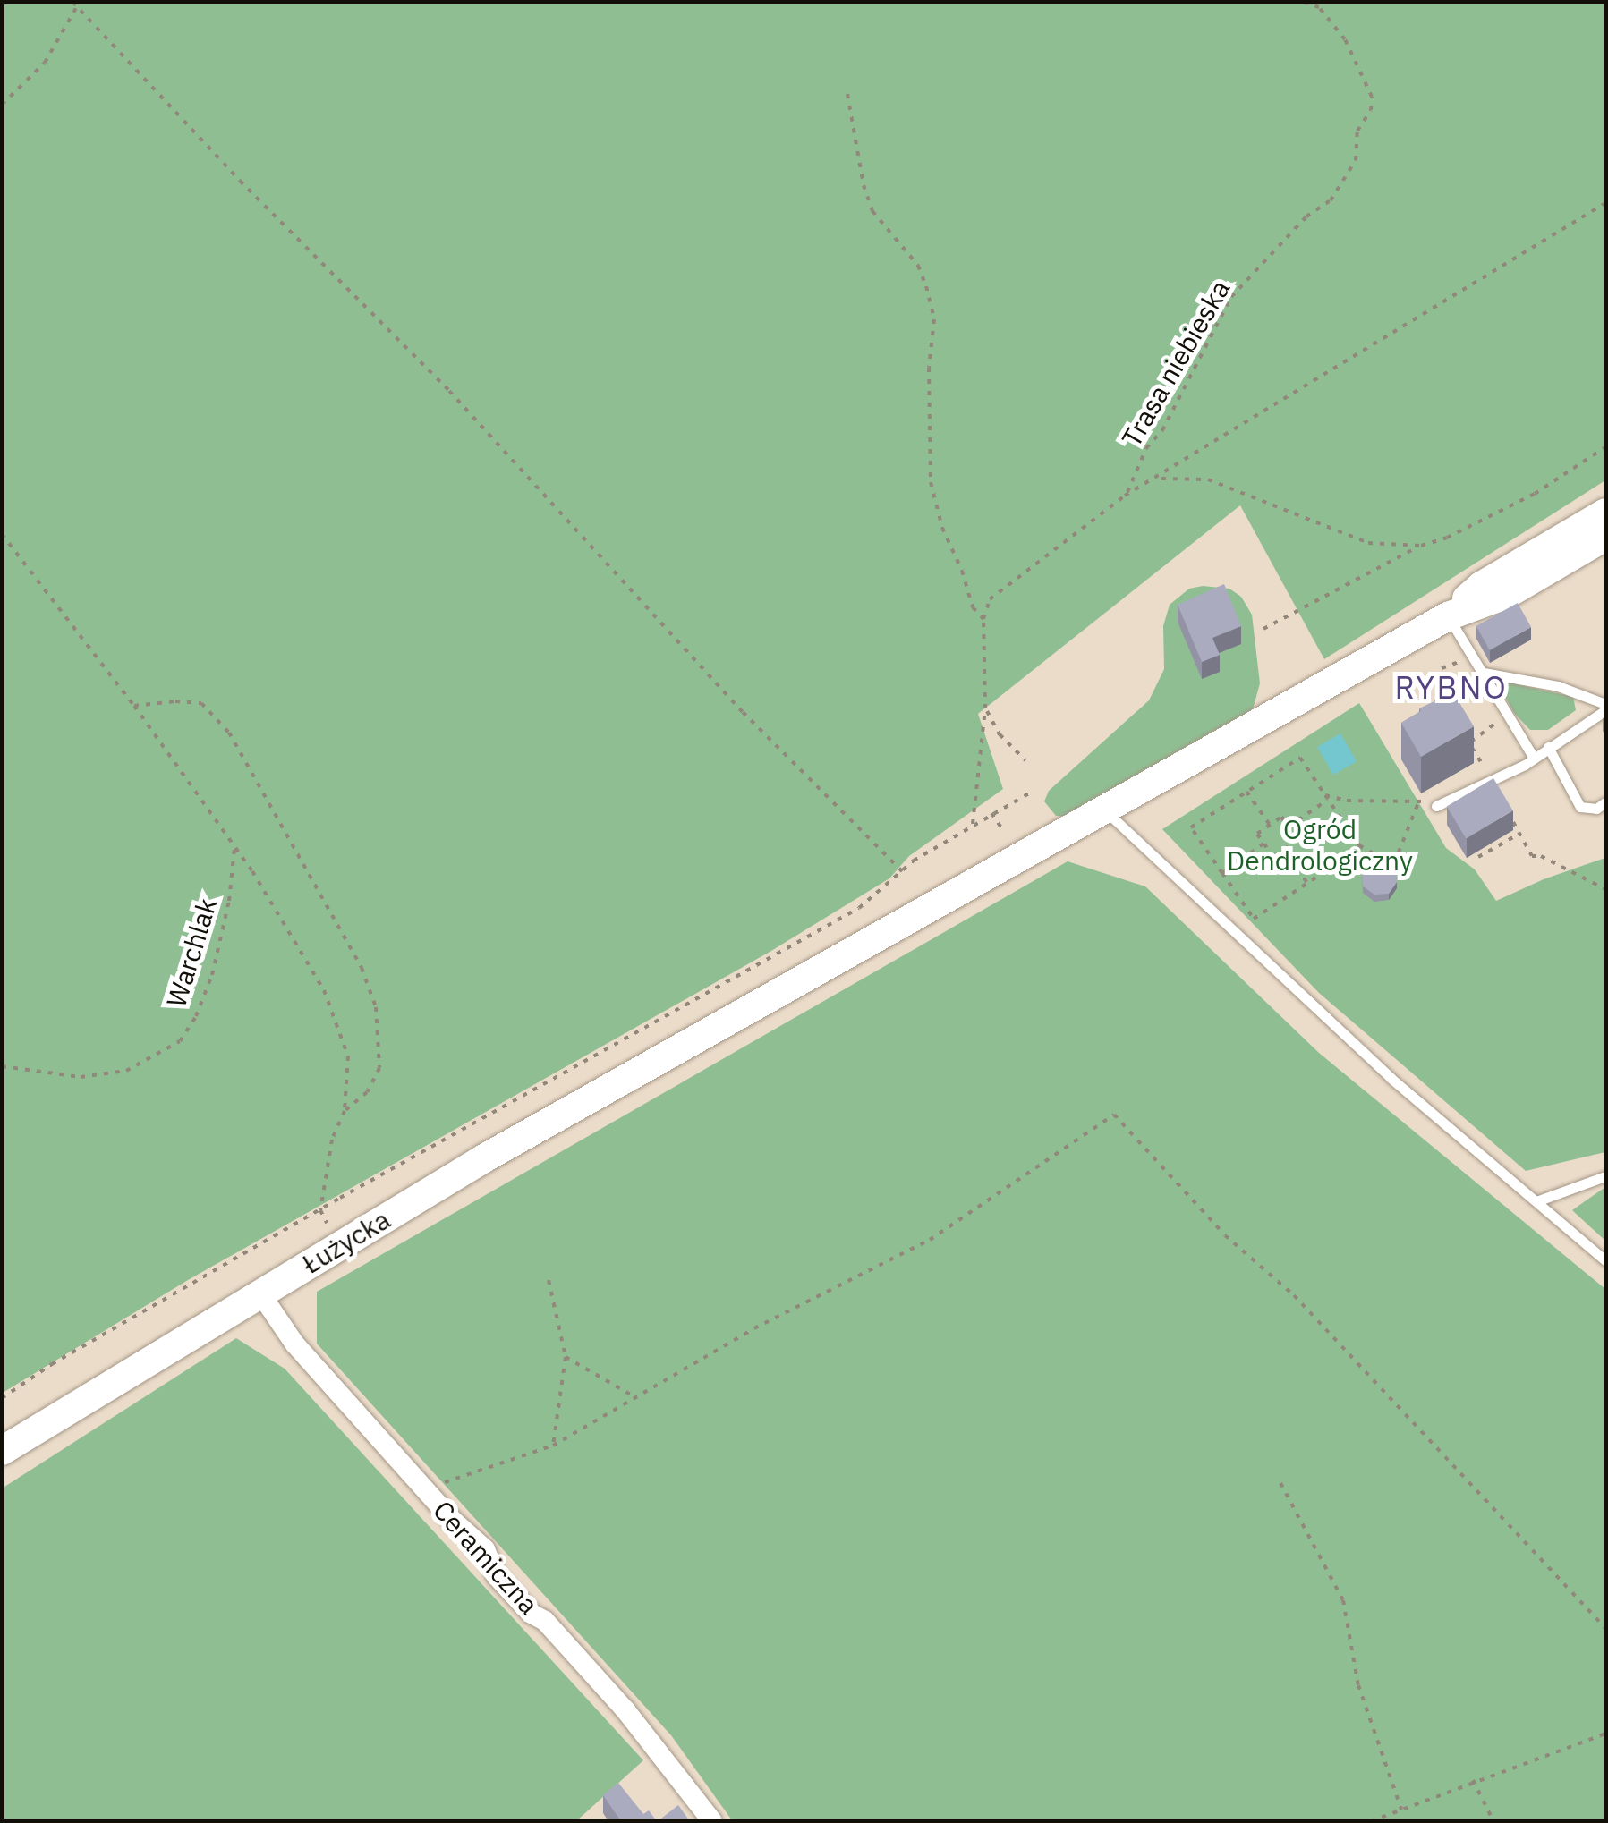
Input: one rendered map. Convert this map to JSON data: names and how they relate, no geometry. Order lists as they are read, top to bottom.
{
  "streets": {
    "main road": ["Łużycka"],
    "street": ["Ceramiczna"],
    "path": ["Trasa niebieska", "Warchlak"]
  },
  "crossings": [
    ["Łużycka", "Ceramiczna"]
  ],
  "districts": ["RYBNO"],
  "parks": ["Ogród Dendrologiczny"]
}
